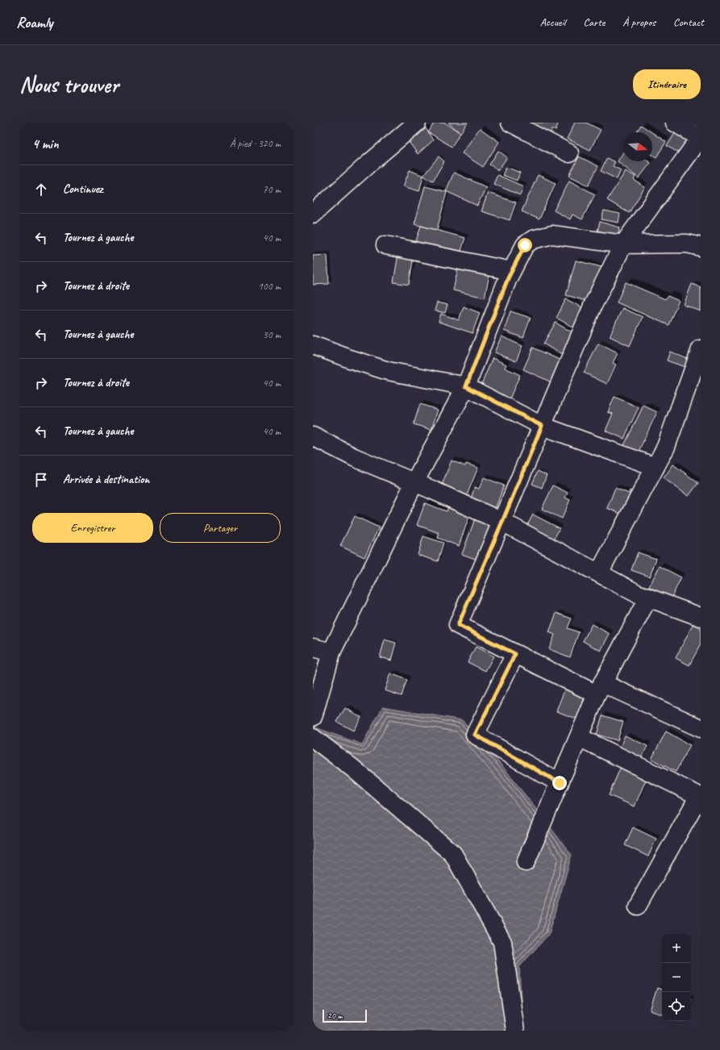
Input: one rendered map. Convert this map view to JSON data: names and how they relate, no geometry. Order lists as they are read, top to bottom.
{
  "scale_bar": "20 m",
  "north": "right",
  "page": {
    "header": "Roamly",
    "nav": [
      "Accueil",
      "Carte",
      "À propos",
      "Contact"
    ],
    "buttons": [
      "Itinéraire",
      ["Enregistrer", "Partager"]
    ],
    "title": "Nous trouver",
    "heading": ["4 min", "À pied · 320 m"],
    "list": [
      ["Continuez", "70 m"],
      ["Tournez à gauche", "40 m"],
      ["Tournez à droite", "100 m"],
      ["Tournez à gauche", "30 m"],
      ["Tournez à droite", "40 m"],
      ["Tournez à gauche", "40 m"],
      "Arrivée à destination"
    ],
    "map_buttons": ["+", "−"],
    "scale": "20 m"
  }
}
